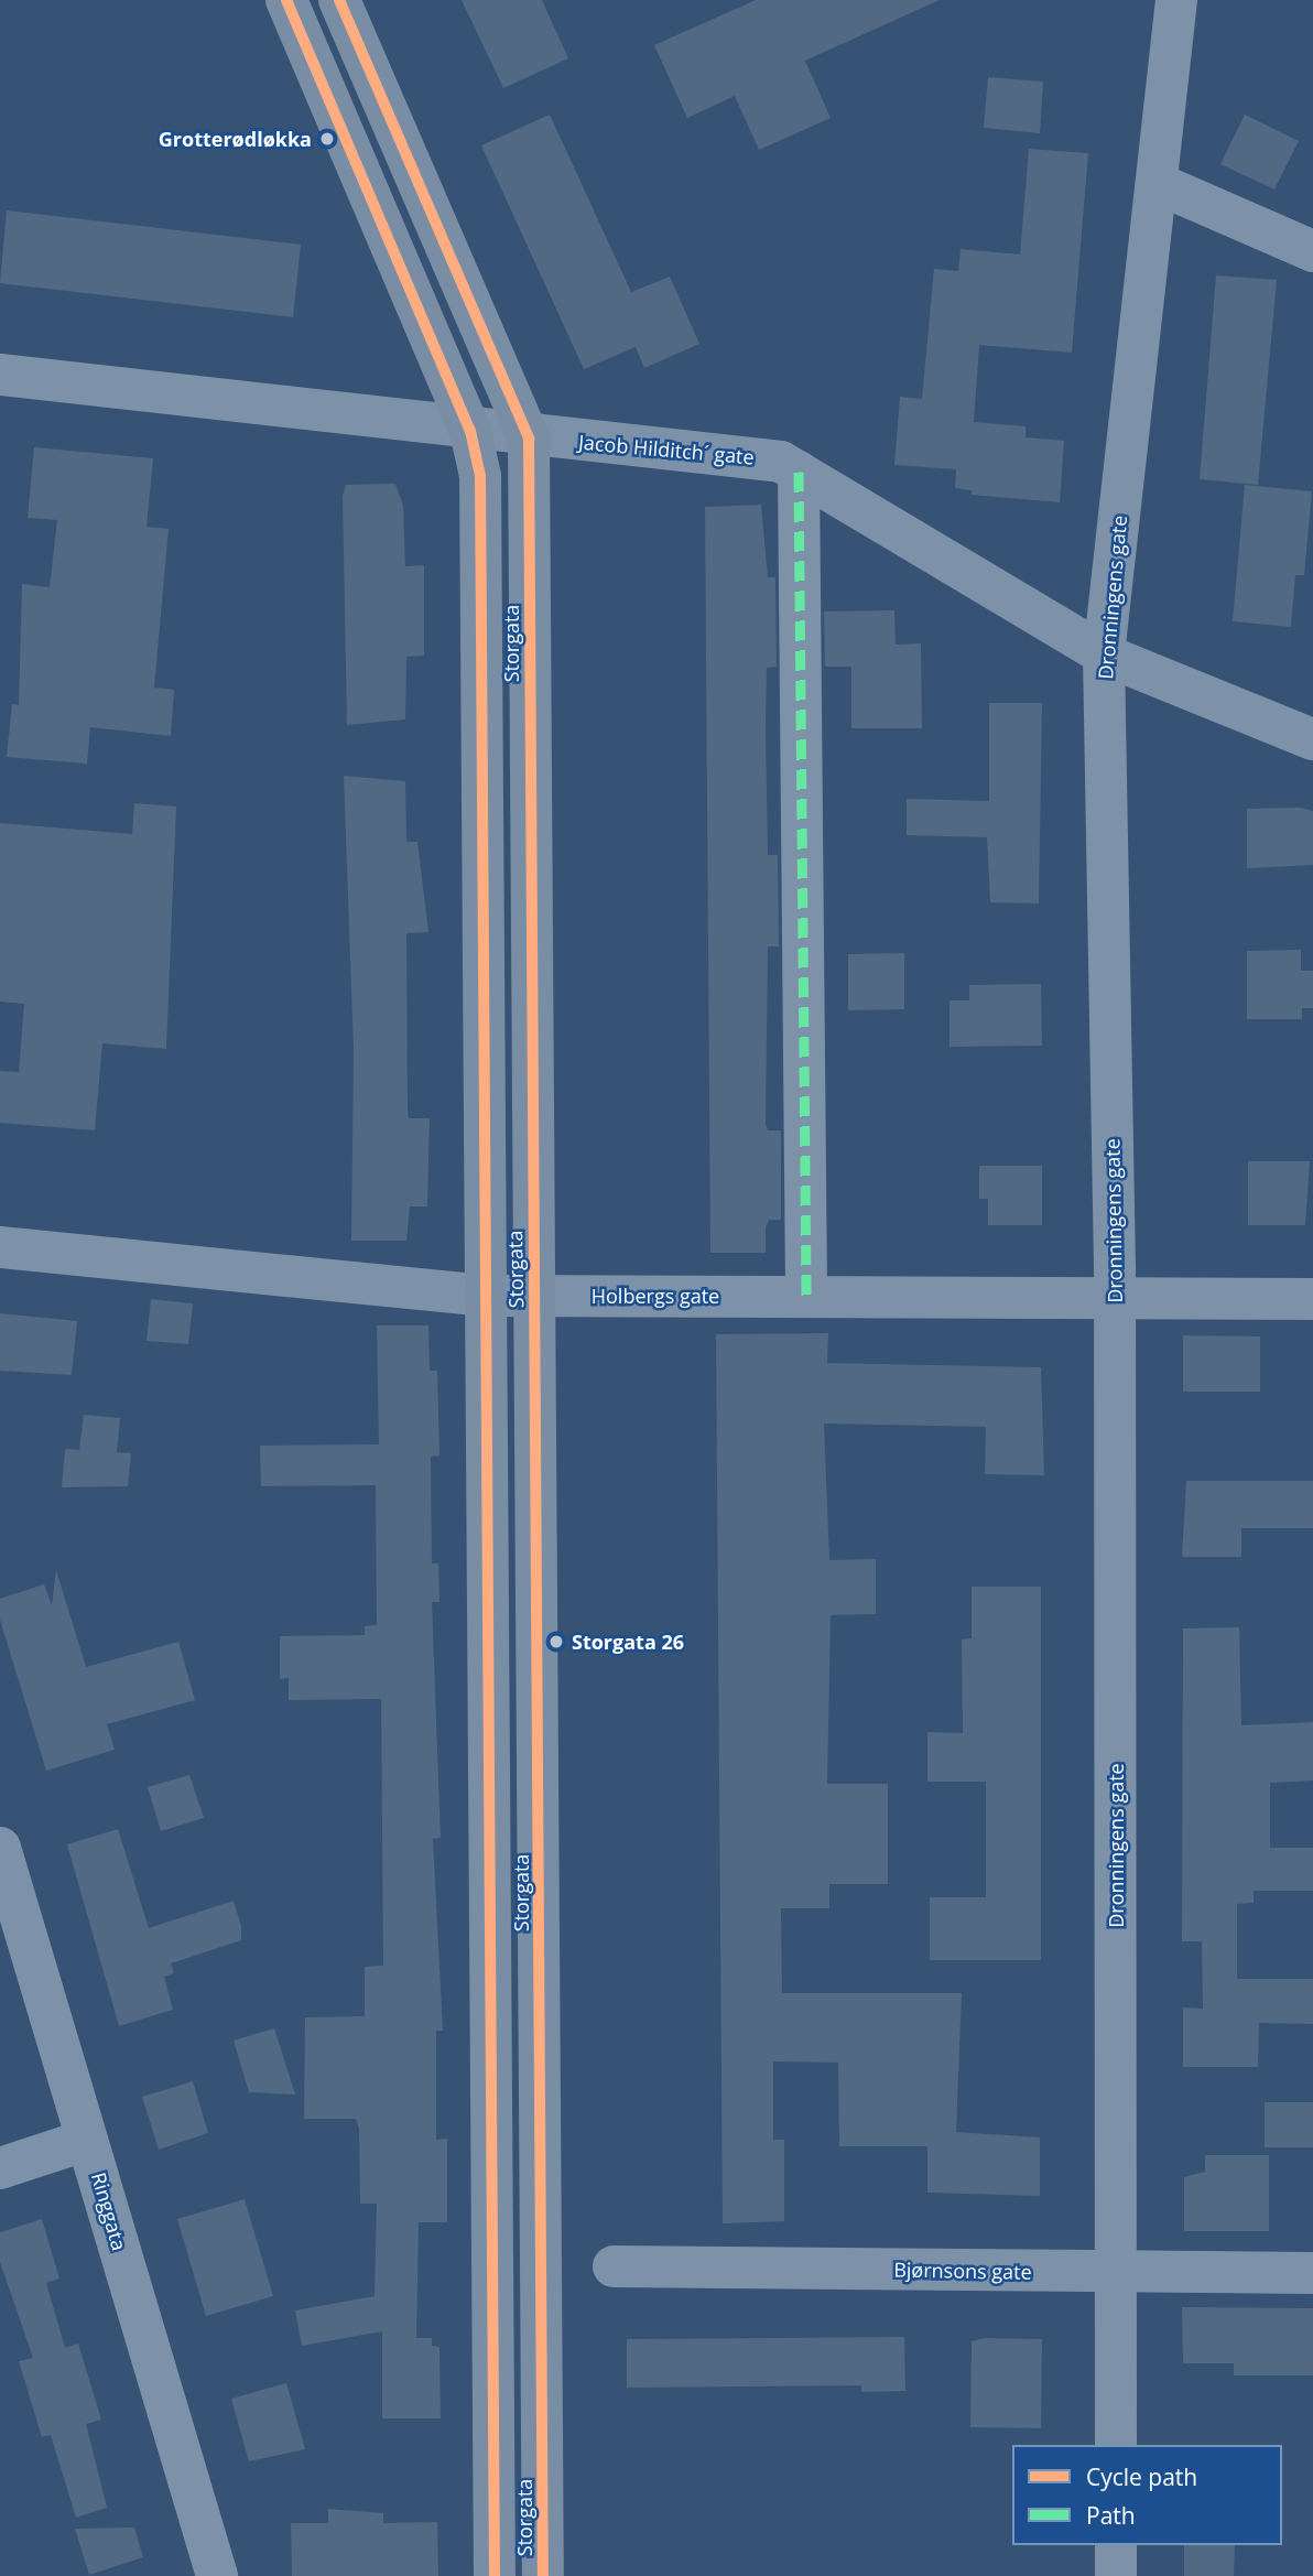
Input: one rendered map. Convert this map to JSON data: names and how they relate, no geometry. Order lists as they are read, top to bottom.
{
  "streets": {
    "street": [
      "Jacob Hilditch´ gate",
      "Dronningens gate",
      "Storgata",
      "Holbergs gate",
      "Ringgata",
      "Bjørnsons gate"
    ]
  },
  "crossings": [
    ["Jacob Hilditch´ gate", "Dronningens gate"],
    ["Jacob Hilditch´ gate", "Storgata"],
    ["Dronningens gate", "Holbergs gate"],
    ["Dronningens gate", "Bjørnsons gate"],
    ["Storgata", "Holbergs gate"]
  ],
  "places": ["Grotterødløkka", "Storgata 26"],
  "legend": ["Cycle path", "Path"]
}
